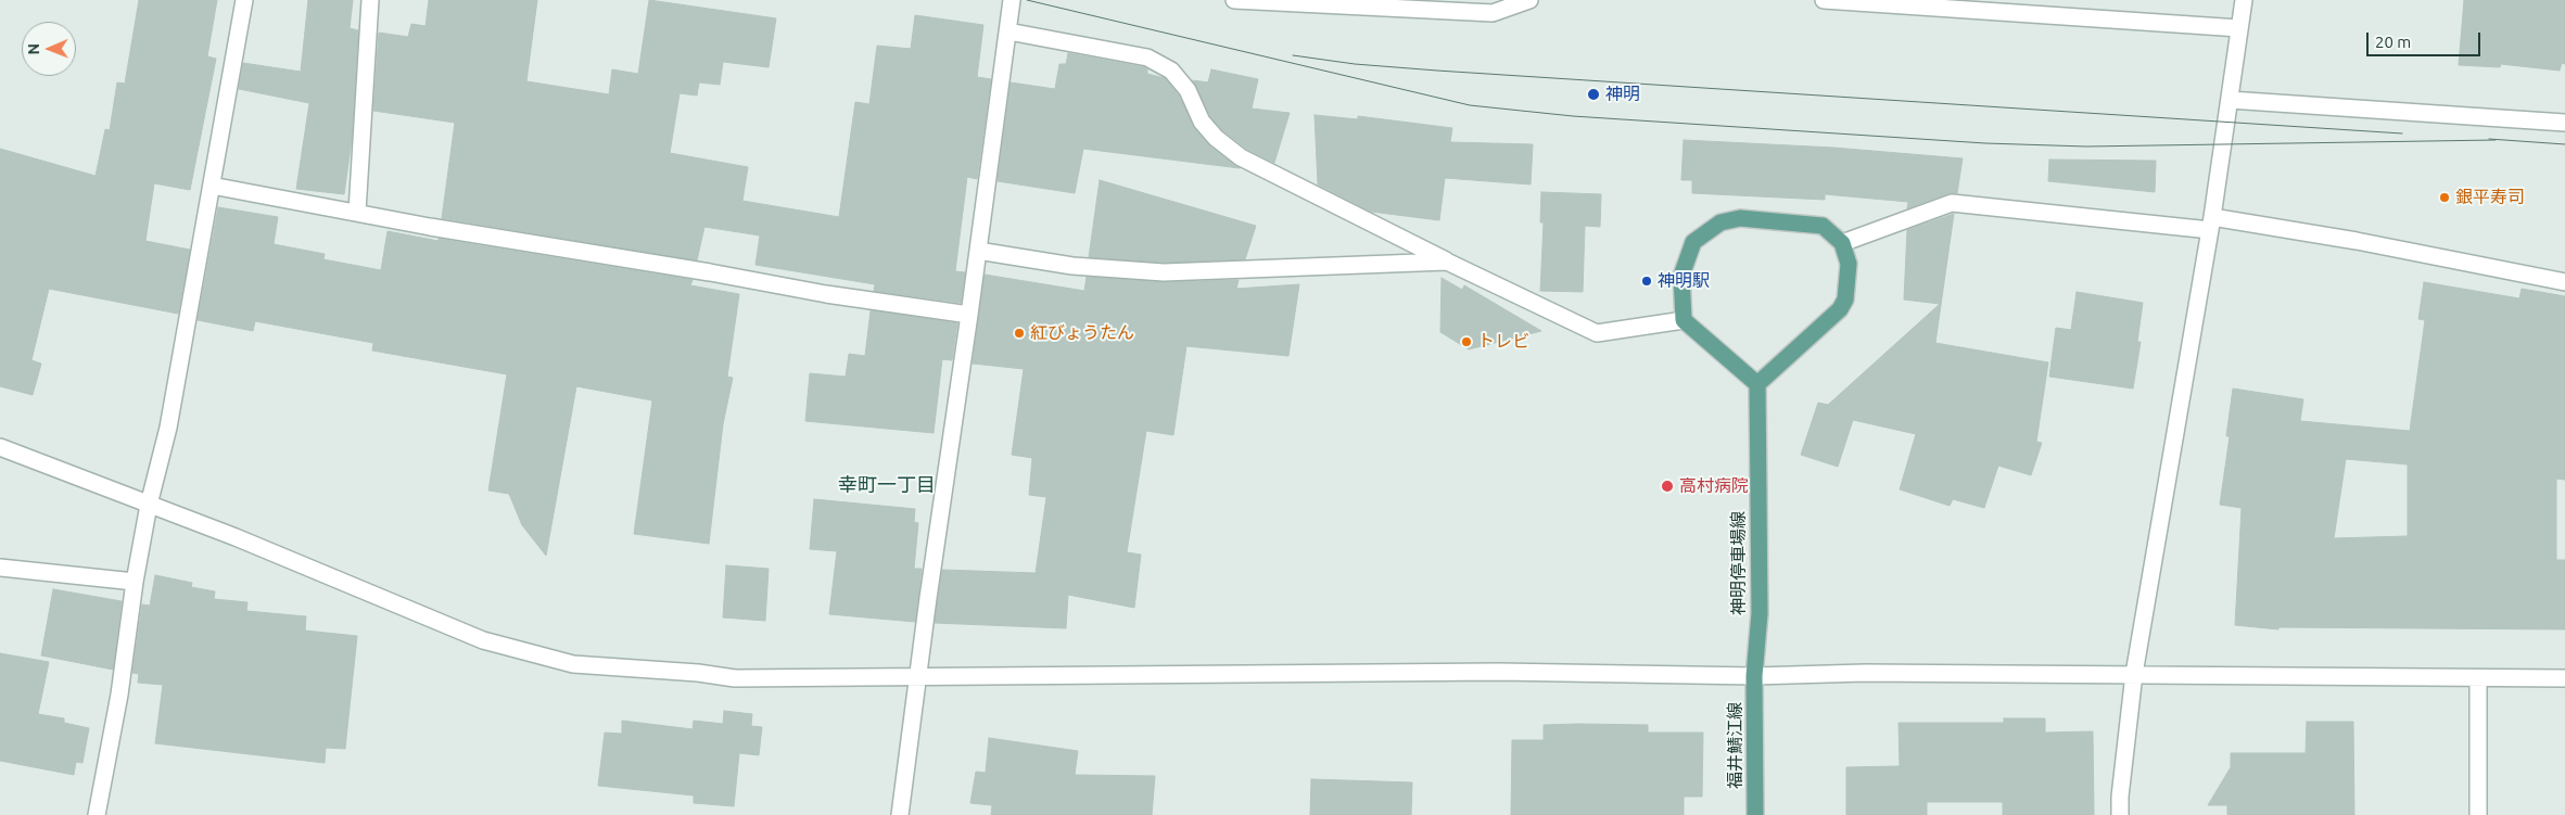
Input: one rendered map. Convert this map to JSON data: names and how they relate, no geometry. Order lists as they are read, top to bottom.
{
  "streets": {
    "main road": ["神明停車場線", "福井鯖江線"]
  },
  "crossings": [
    ["神明停車場線", "福井鯖江線"]
  ],
  "districts": ["幸町一丁目"],
  "places": [
    "神明",
    "銀平寿司",
    "神明駅",
    "紅びょうたん",
    "トレビ",
    "高村病院"
  ],
  "scale_bar": "20 m",
  "north": "left"
}
